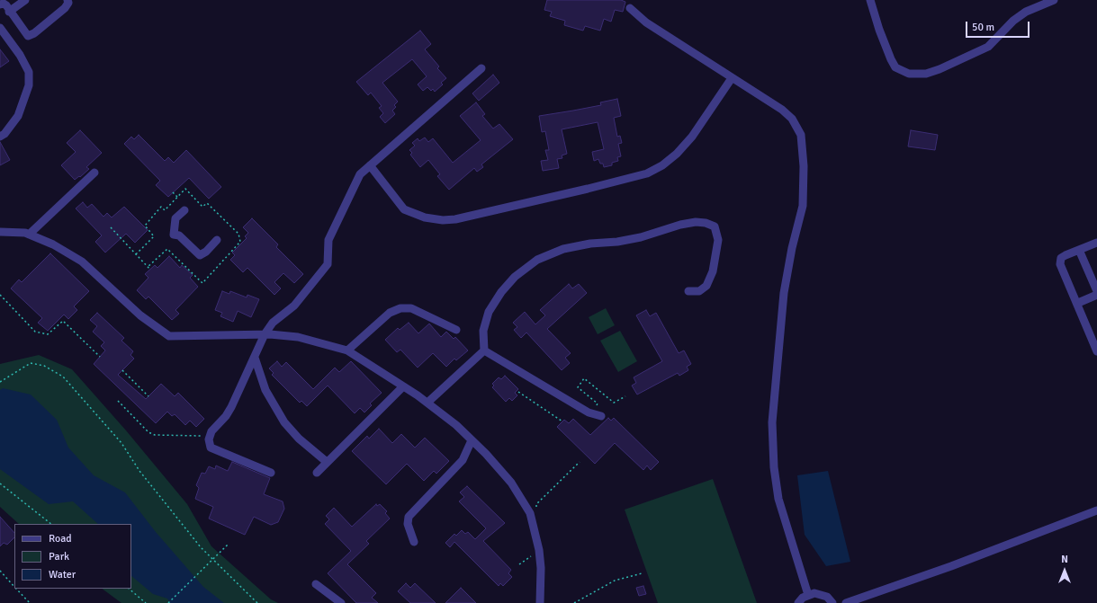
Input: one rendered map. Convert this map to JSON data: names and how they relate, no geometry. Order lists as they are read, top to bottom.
{
  "legend": ["Road", "Park", "Water"],
  "scale_bar": "50 m",
  "north": "top"
}
